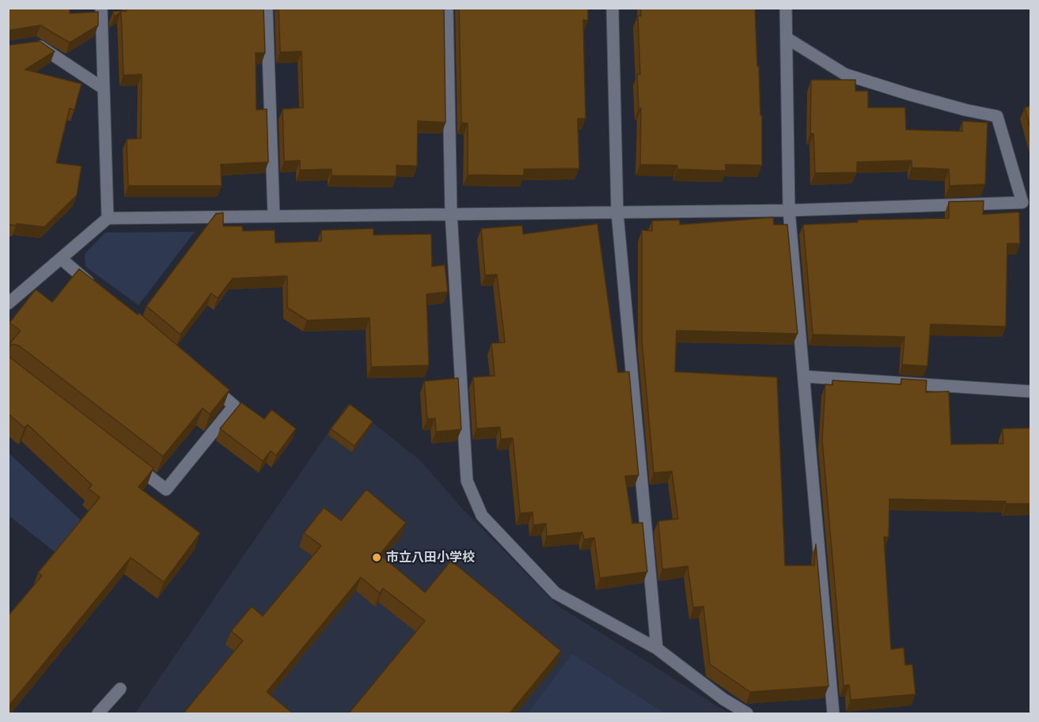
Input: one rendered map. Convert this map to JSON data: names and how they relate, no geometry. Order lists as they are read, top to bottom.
{
  "places": ["市立八田小学校"]
}
